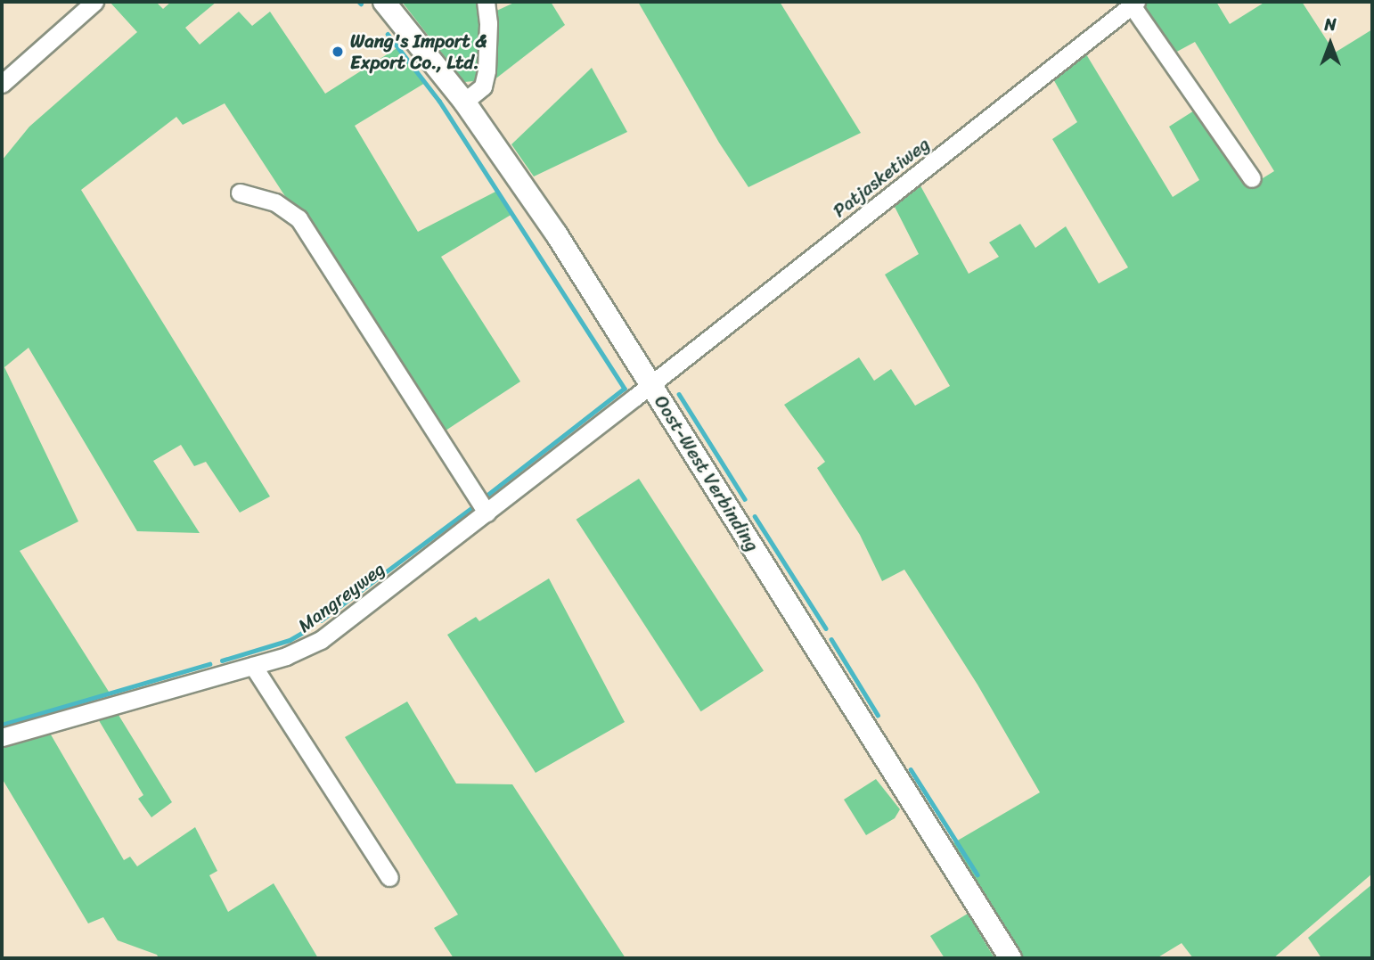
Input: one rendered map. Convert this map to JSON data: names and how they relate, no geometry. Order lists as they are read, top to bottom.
{
  "streets": {
    "main road": ["Oost-West Verbinding"],
    "street": ["Patjasketiweg", "Mangreyweg"]
  },
  "crossings": [
    ["Patjasketiweg", "Oost-West Verbinding"],
    ["Patjasketiweg", "Mangreyweg"],
    ["Oost-West Verbinding", "Mangreyweg"]
  ],
  "places": ["Wang's Import & Export Co., Ltd."],
  "north": "top"
}
